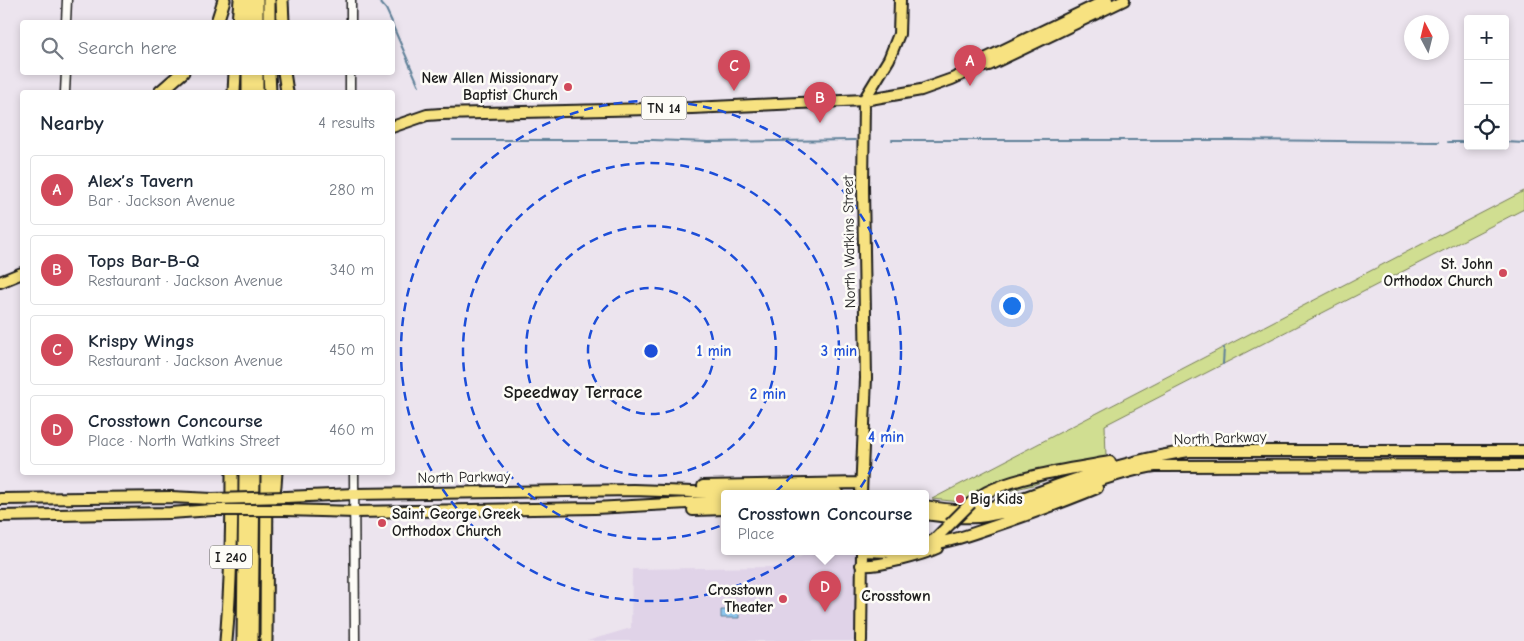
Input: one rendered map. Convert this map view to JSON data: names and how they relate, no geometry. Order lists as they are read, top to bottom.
{
  "streets": {
    "highway": ["I 240"],
    "main road": ["TN 14", "North Watkins Street", "North Parkway"]
  },
  "crossings": [
    ["TN 14", "North Watkins Street"]
  ],
  "districts": ["Speedway Terrace", "Crosstown"],
  "places": [
    "New Allen Missionary Baptist Church",
    "St. John Orthodox Church",
    "Big Kids",
    "Saint George Greek Orthodox Church",
    "Crosstown Theater"
  ],
  "north": "top",
  "page": {
    "map_buttons": ["+", "−"],
    "search": "Search here",
    "pins": [
      "A",
      "C",
      "B",
      "D"
    ],
    "heading": ["Nearby", "4 results"],
    "list": [
      {
        "mark": "A",
        "name": "Alex’s Tavern",
        "note": "Bar · Jackson Avenue",
        "value": "280 m"
      },
      {
        "mark": "B",
        "name": "Tops Bar-B-Q",
        "note": "Restaurant · Jackson Avenue",
        "value": "340 m"
      },
      {
        "mark": "C",
        "name": "Krispy Wings",
        "note": "Restaurant · Jackson Avenue",
        "value": "450 m"
      },
      {
        "mark": "D",
        "name": "Crosstown Concourse",
        "note": "Place · North Watkins Street",
        "value": "460 m"
      }
    ],
    "popup": ["Crosstown Concourse", "Place"]
  },
  "rings": [
    "1 min",
    "3 min",
    "2 min",
    "4 min"
  ]
}
